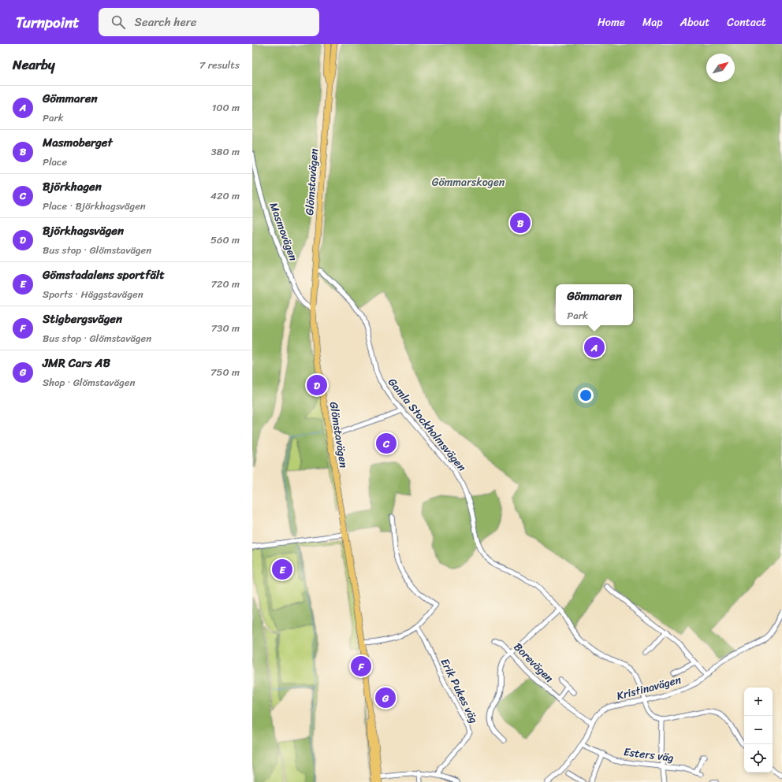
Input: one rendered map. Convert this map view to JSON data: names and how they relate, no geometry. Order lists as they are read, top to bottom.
{
  "streets": {
    "main road": ["Glömstavägen"],
    "street": [
      "Masmovägen",
      "Gamla Stockholmsvägen",
      "Borevägen",
      "Kristinavägen",
      "Erik Pukes väg",
      "Esters väg"
    ]
  },
  "crossings": [
    ["Glömstavägen", "Masmovägen"],
    ["Glömstavägen", "Gamla Stockholmsvägen"],
    ["Gamla Stockholmsvägen", "Kristinavägen"],
    ["Borevägen", "Kristinavägen"],
    ["Kristinavägen", "Esters väg"]
  ],
  "parks": ["Gömmarskogen"],
  "north": "top right",
  "page": {
    "header": "Turnpoint",
    "search": "Search here",
    "nav": [
      "Home",
      "Map",
      "About",
      "Contact"
    ],
    "heading": ["Nearby", "7 results"],
    "list": [
      {
        "mark": "A",
        "name": "Gömmaren",
        "note": "Park",
        "value": "100 m"
      },
      {
        "mark": "B",
        "name": "Masmoberget",
        "note": "Place",
        "value": "380 m"
      },
      {
        "mark": "C",
        "name": "Björkhagen",
        "note": "Place · Björkhagsvägen",
        "value": "420 m"
      },
      {
        "mark": "D",
        "name": "Björkhagsvägen",
        "note": "Bus stop · Glömstavägen",
        "value": "560 m"
      },
      {
        "mark": "E",
        "name": "Gömstadalens sportfält",
        "note": "Sports · Häggstavägen",
        "value": "720 m"
      },
      {
        "mark": "F",
        "name": "Stigbergsvägen",
        "note": "Bus stop · Glömstavägen",
        "value": "730 m"
      },
      {
        "mark": "G",
        "name": "JMR Cars AB",
        "note": "Shop · Glömstavägen",
        "value": "750 m"
      }
    ],
    "pins": [
      "B",
      "A",
      "D",
      "C",
      "E",
      "F",
      "G"
    ],
    "popup": ["Gömmaren", "Park"],
    "map_buttons": ["+", "−"]
  }
}
